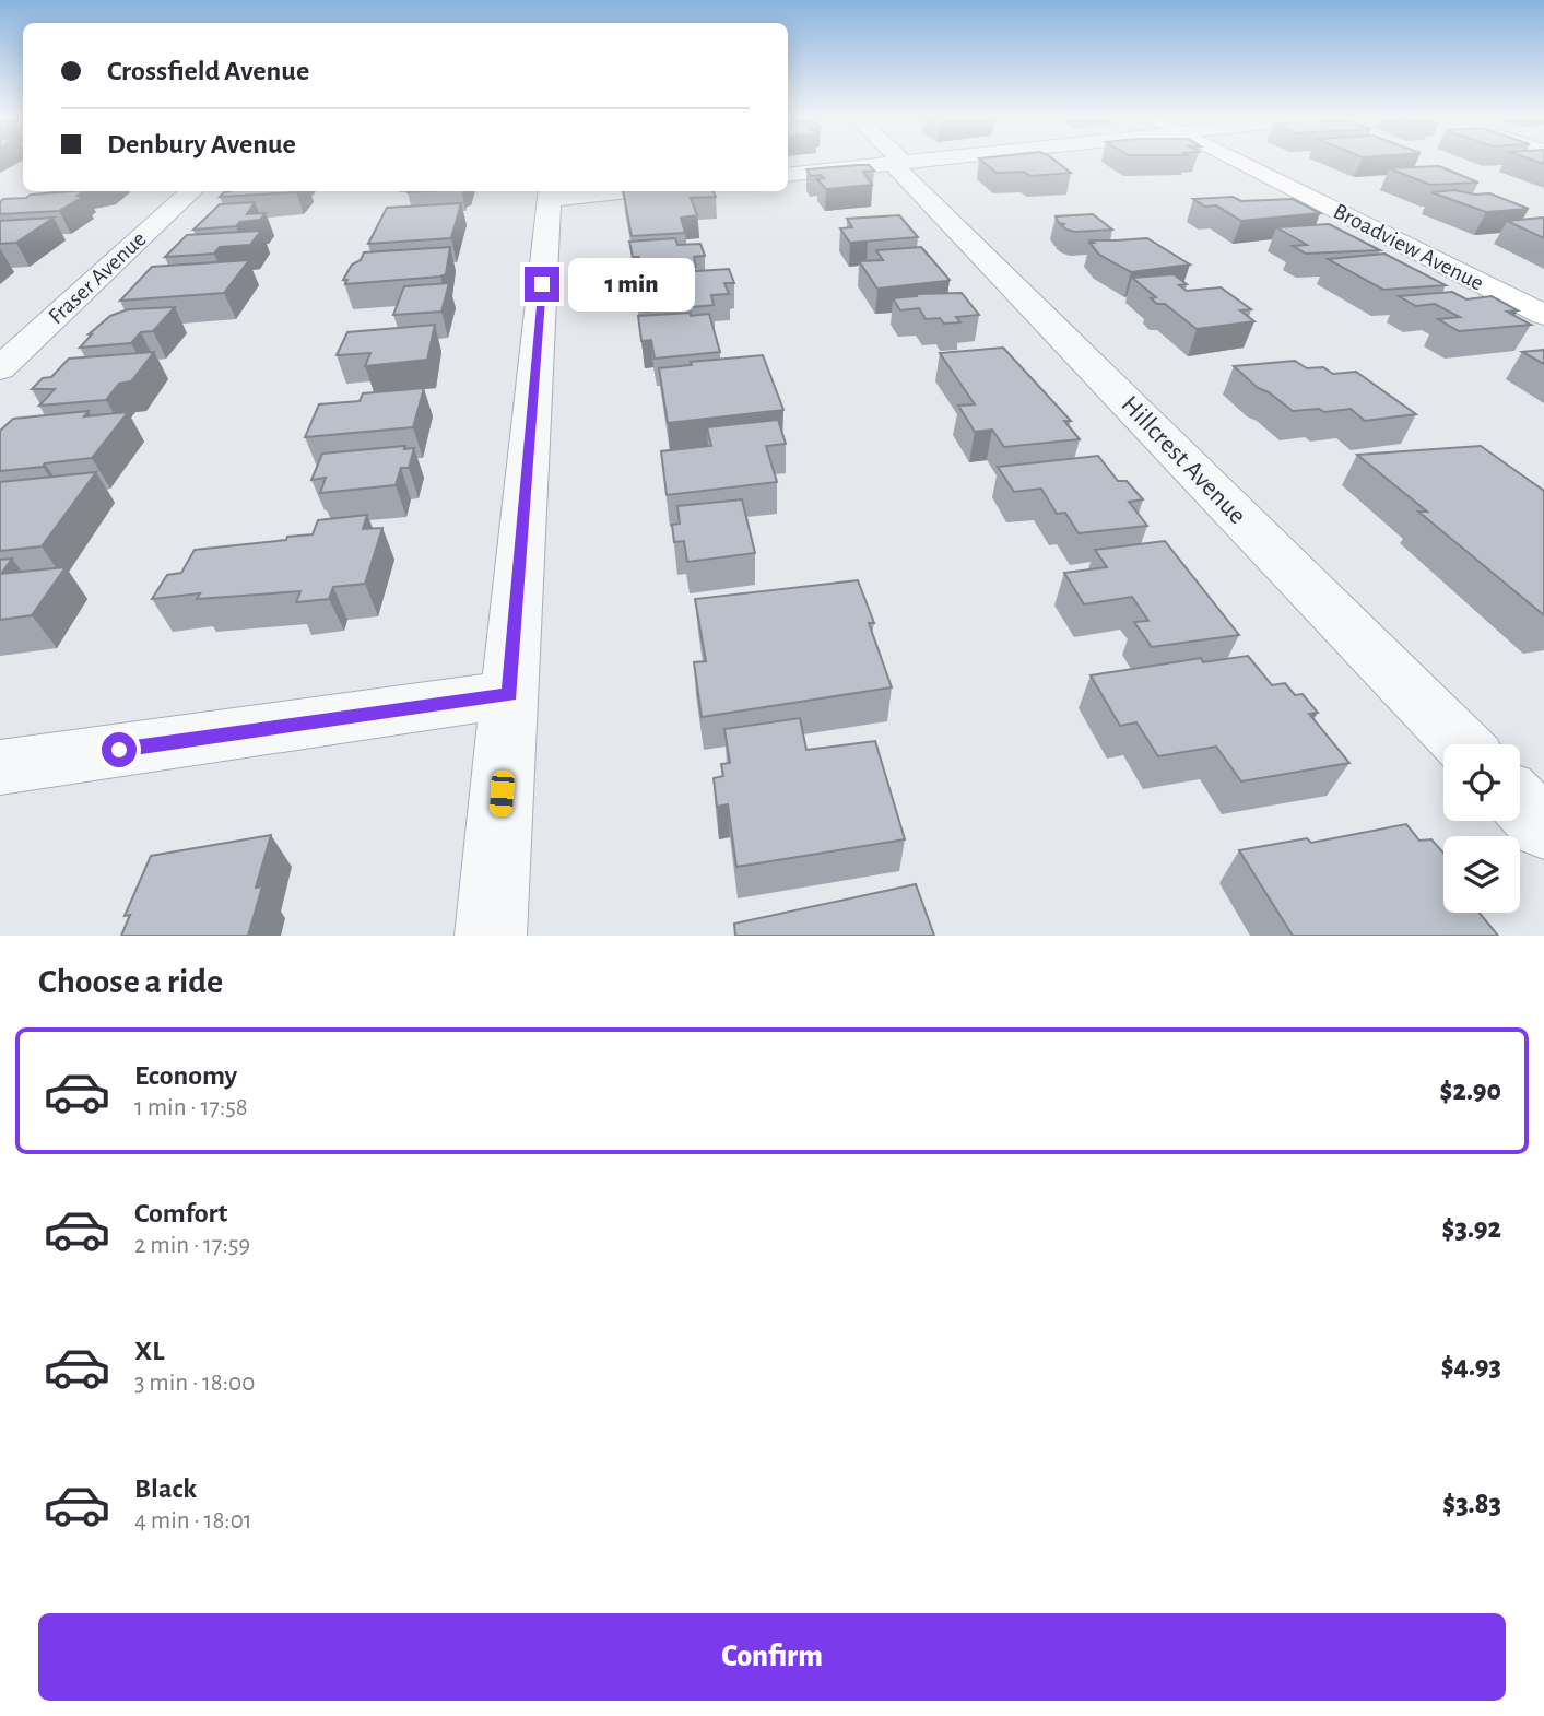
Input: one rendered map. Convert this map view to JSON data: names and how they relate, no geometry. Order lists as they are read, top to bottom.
{
  "streets": {
    "street": ["Broadview Avenue", "Fraser Avenue", "Hillcrest Avenue"]
  },
  "page": {
    "banner": ["Crossfield Avenue", "Denbury Avenue"],
    "bubble": "1 min",
    "heading": "Choose a ride",
    "list": [
      {
        "name": "Economy",
        "note": "1 min · 17:58",
        "value": "$2.90"
      },
      {
        "name": "Comfort",
        "note": "2 min · 17:59",
        "value": "$3.92"
      },
      {
        "name": "XL",
        "note": "3 min · 18:00",
        "value": "$4.93"
      },
      {
        "name": "Black",
        "note": "4 min · 18:01",
        "value": "$3.83"
      }
    ],
    "buttons": "Confirm"
  }
}
